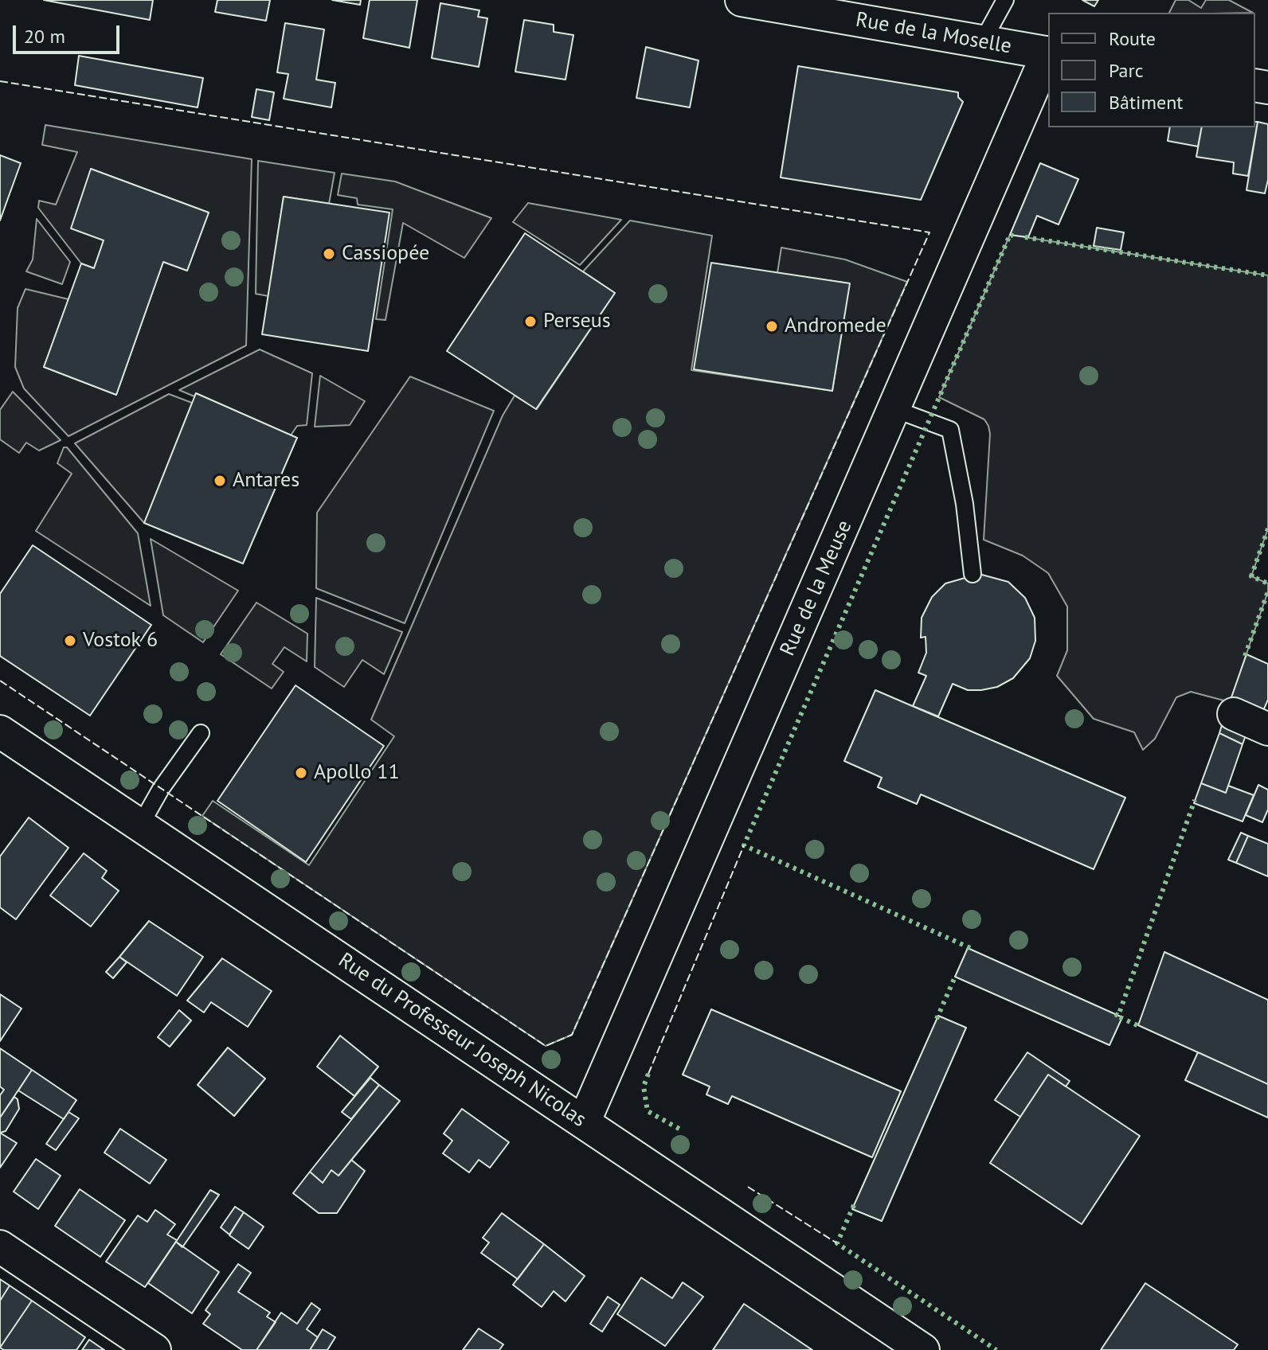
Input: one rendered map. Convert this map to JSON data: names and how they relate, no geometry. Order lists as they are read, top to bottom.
{
  "streets": {
    "street": ["Rue de la Moselle", "Rue de la Meuse", "Rue du Professeur Joseph Nicolas"]
  },
  "crossings": [
    ["Rue de la Meuse", "Rue du Professeur Joseph Nicolas"]
  ],
  "places": [
    "Cassiopée",
    "Perseus",
    "Andromede",
    "Antares",
    "Vostok 6",
    "Apollo 11"
  ],
  "legend": ["Route", "Parc", "Bâtiment"],
  "scale_bar": "20 m"
}
